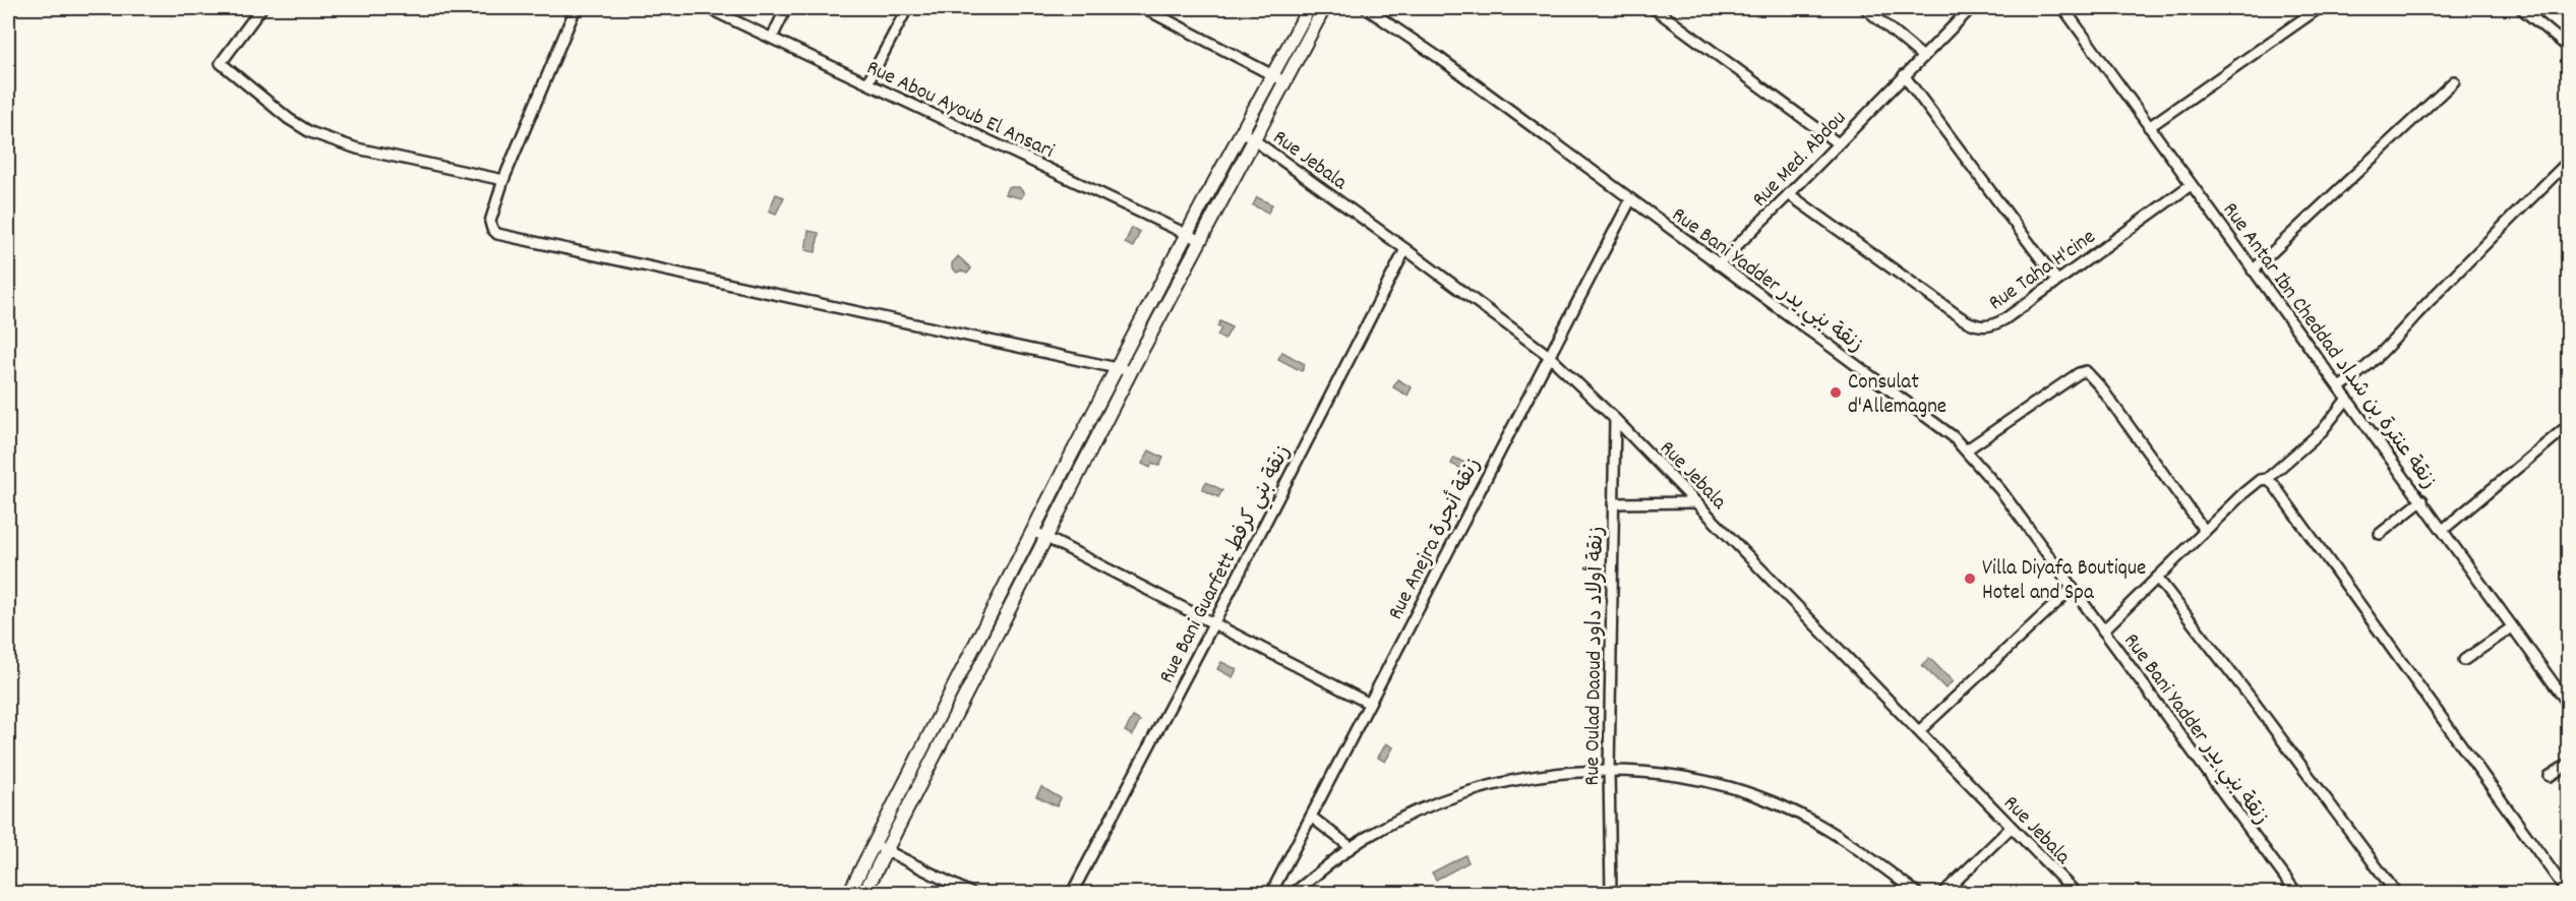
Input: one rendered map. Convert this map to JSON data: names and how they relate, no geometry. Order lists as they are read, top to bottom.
{
  "streets": {
    "street": [
      "Rue Abou Ayoub El Ansari",
      "Rue Med. Abdou",
      "Rue Jebala",
      "Rue Taha H'cine",
      "Rue Bani Yadder زنقة بني يدر",
      "Rue Antar Ibn Cheddad زنقة عنترة بن شداد",
      "Rue Anejra زنقة أنجرة",
      "Rue Bani Guarfett زنقة بني كرفط",
      "Rue Oulad Daoud زنقة أولاد داود"
    ]
  },
  "crossings": [
    ["Rue Med. Abdou", "Rue Taha H'cine"],
    ["Rue Med. Abdou", "Rue Bani Yadder زنقة بني يدر"],
    ["Rue Jebala", "Rue Anejra زنقة أنجرة"],
    ["Rue Jebala", "Rue Bani Guarfett زنقة بني كرفط"],
    ["Rue Jebala", "Rue Oulad Daoud زنقة أولاد داود"],
    ["Rue Taha H'cine", "Rue Antar Ibn Cheddad زنقة عنترة بن شداد"],
    ["Rue Bani Yadder زنقة بني يدر", "Rue Anejra زنقة أنجرة"]
  ],
  "places": ["Consulat d'Allemagne", "Villa Diyafa Boutique Hotel and Spa"]
}
